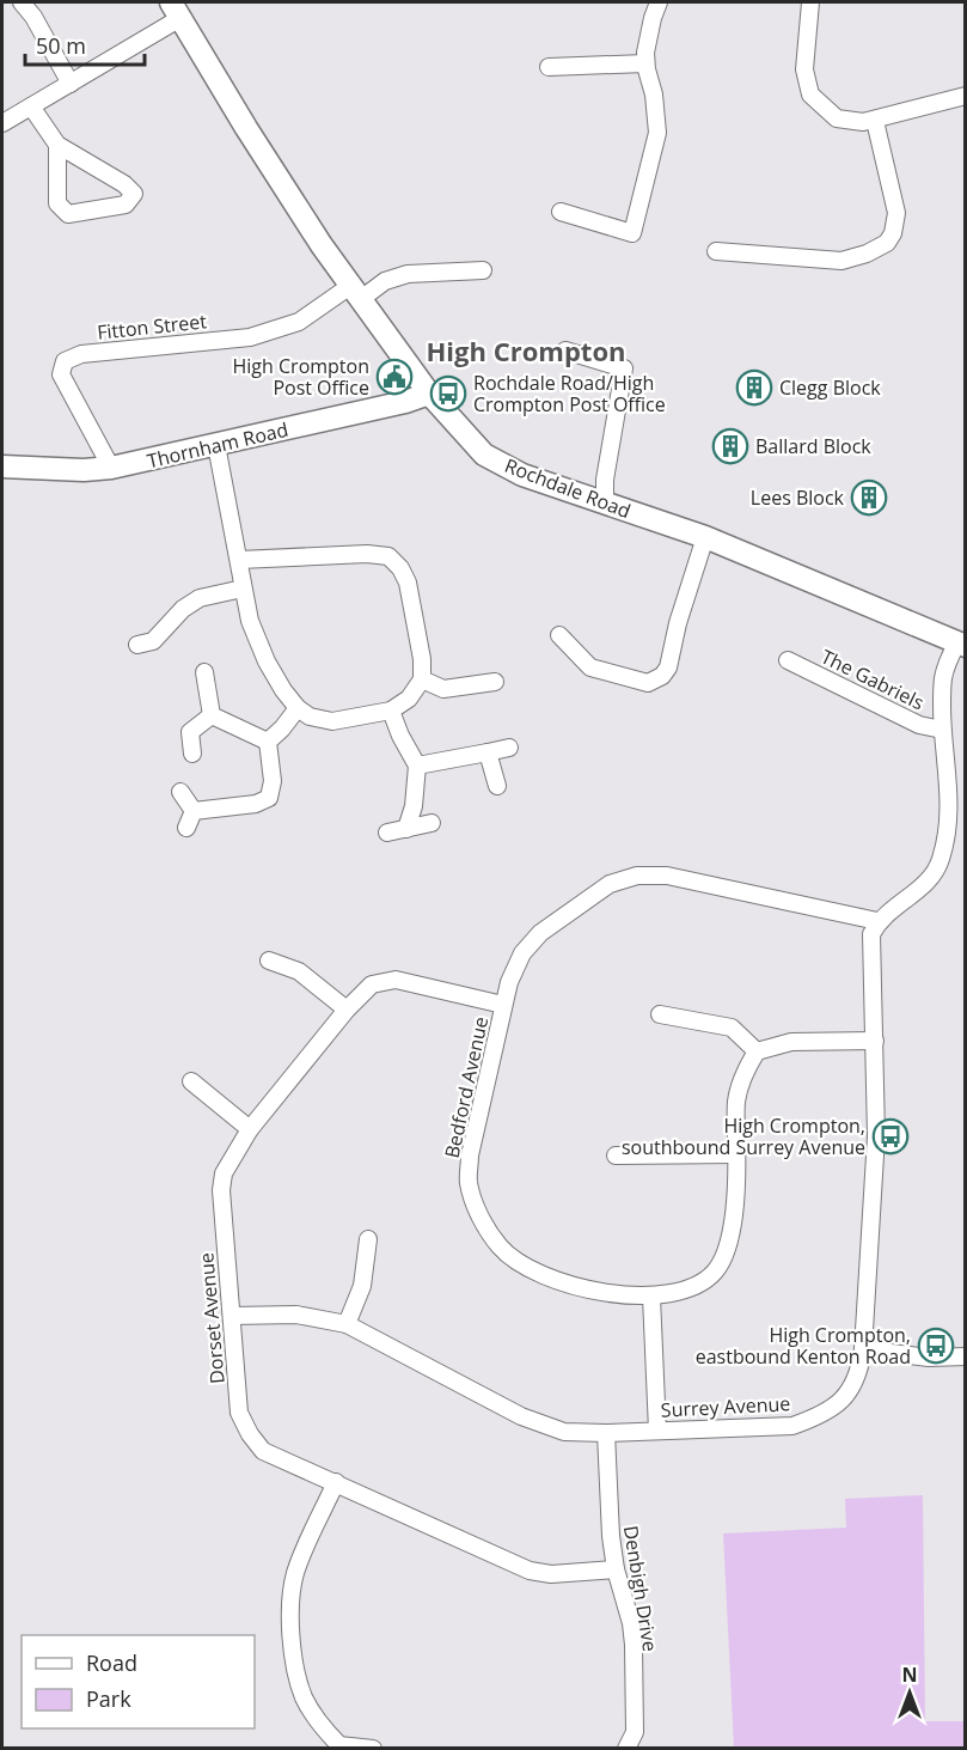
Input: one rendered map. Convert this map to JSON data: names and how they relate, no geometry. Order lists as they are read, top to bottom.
{
  "streets": {
    "main road": ["Thornham Road", "Rochdale Road"],
    "street": [
      "Fitton Street",
      "The Gabriels",
      "Bedford Avenue",
      "Dorset Avenue",
      "Surrey Avenue",
      "Denbigh Drive"
    ]
  },
  "crossings": [
    ["Fitton Street", "Thornham Road"],
    ["Fitton Street", "Rochdale Road"],
    ["Thornham Road", "Rochdale Road"],
    ["Bedford Avenue", "Dorset Avenue"],
    ["Bedford Avenue", "Surrey Avenue"],
    ["Dorset Avenue", "Surrey Avenue"],
    ["Dorset Avenue", "Denbigh Drive"],
    ["Surrey Avenue", "Denbigh Drive"]
  ],
  "districts": ["High Crompton"],
  "places": {
    "public building": ["High Crompton Post Office"],
    "building": ["Clegg Block", "Ballard Block", "Lees Block"],
    "bus stop": ["Rochdale Road/High Crompton Post Office", "High Crompton, southbound Surrey Avenue", "High Crompton, eastbound Kenton Road"]
  },
  "legend": ["Road", "Park"],
  "scale_bar": "50 m",
  "north": "top"
}
